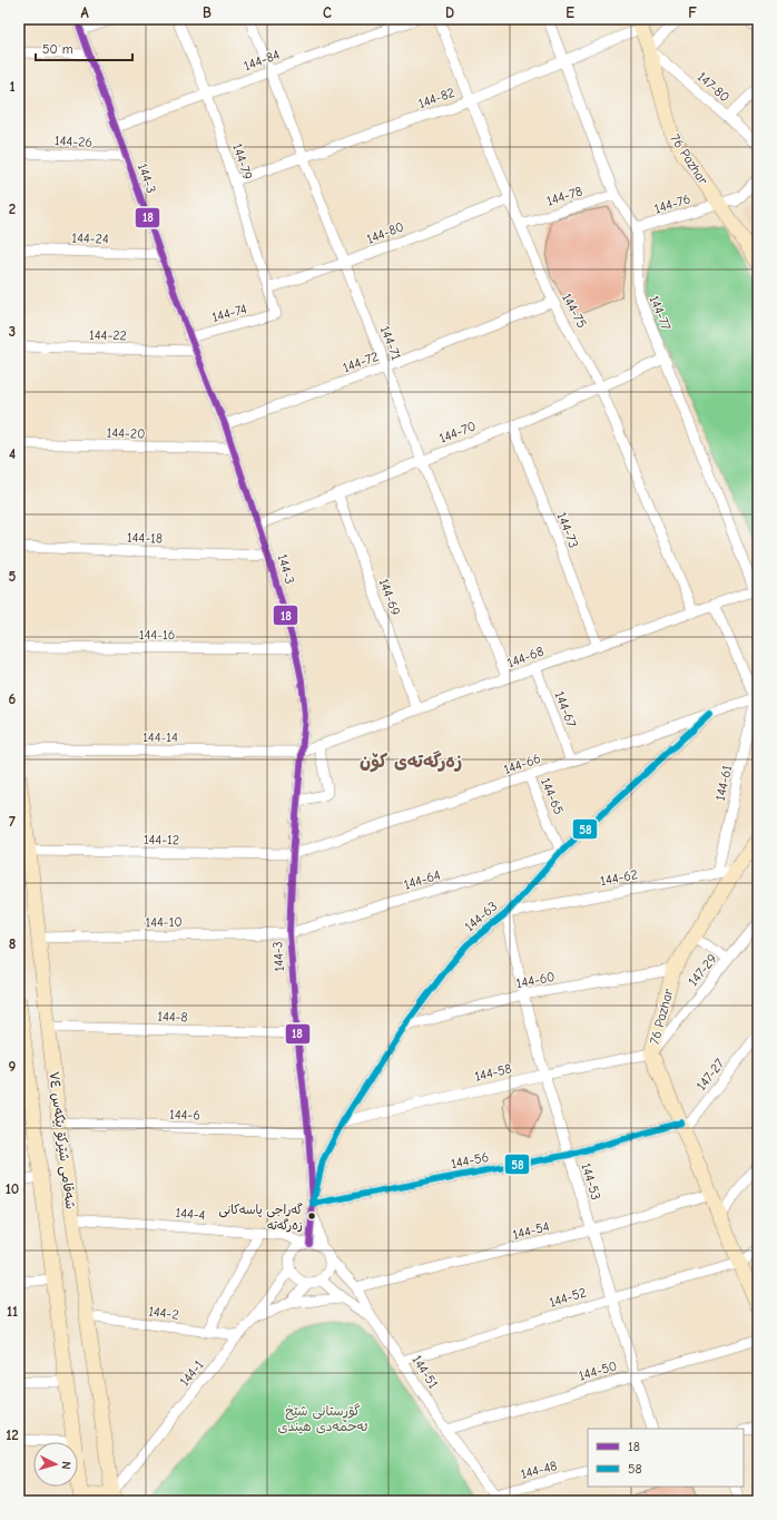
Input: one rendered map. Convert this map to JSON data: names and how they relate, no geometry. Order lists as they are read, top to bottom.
{
  "streets": {
    "street": [
      "144-84",
      "147-80",
      "144-82",
      "144-26",
      "76 Pazhar",
      "144-79",
      "144-3",
      "144-78",
      "144-76",
      "144-80",
      "144-24",
      "144-75",
      "144-74",
      "144-77",
      "144-22",
      "144-71",
      "144-72",
      "144-70",
      "144-20",
      "144-73",
      "144-18",
      "144-69",
      "144-16",
      "144-68",
      "144-67",
      "144-14",
      "144-66",
      "144-61",
      "144-65",
      "144-12",
      "144-62",
      "144-64",
      "144-63",
      "144-10",
      "147-29",
      "144-60",
      "144-8",
      "144-58",
      "147-27",
      "144-6",
      "شەقامی شێرکۆ بێکەس ٧٤",
      "144-56",
      "144-53",
      "144-4",
      "144-54",
      "144-52",
      "144-2",
      "144-50",
      "144-51",
      "144-1",
      "144-48"
    ]
  },
  "crossings": [
    ["144-84", "144-79"],
    ["144-84", "144-3"],
    ["144-84", "144-71"],
    ["147-80", "76 Pazhar"],
    ["144-82", "76 Pazhar"],
    ["144-82", "144-79"],
    ["144-82", "144-75"],
    ["144-82", "144-71"],
    ["144-26", "144-3"],
    ["76 Pazhar", "144-76"],
    ["76 Pazhar", "144-62"],
    ["76 Pazhar", "147-29"],
    ["76 Pazhar", "144-60"],
    ["76 Pazhar", "144-58"],
    ["76 Pazhar", "147-27"],
    ["76 Pazhar", "144-56"],
    ["76 Pazhar", "144-54"],
    ["76 Pazhar", "144-52"],
    ["144-79", "144-80"],
    ["144-79", "144-74"],
    ["144-3", "144-24"],
    ["144-3", "144-74"],
    ["144-3", "144-22"],
    ["144-3", "144-72"],
    ["144-3", "144-70"],
    ["144-3", "144-20"],
    ["144-3", "144-18"],
    ["144-3", "144-16"],
    ["144-3", "144-68"],
    ["144-3", "144-14"],
    ["144-3", "144-66"],
    ["144-3", "144-12"],
    ["144-3", "144-64"],
    ["144-3", "144-63"],
    ["144-3", "144-10"],
    ["144-3", "144-8"],
    ["144-3", "144-6"],
    ["144-3", "144-56"],
    ["144-3", "144-4"],
    ["144-3", "144-51"],
    ["144-3", "144-1"],
    ["144-78", "144-75"],
    ["144-76", "144-77"],
    ["144-80", "144-75"],
    ["144-80", "144-71"],
    ["144-75", "144-72"],
    ["144-75", "144-70"],
    ["144-75", "144-68"],
    ["144-77", "144-70"],
    ["144-77", "144-68"],
    ["144-71", "144-72"],
    ["144-71", "144-70"],
    ["144-71", "144-68"],
    ["144-70", "144-73"],
    ["144-70", "144-69"],
    ["144-73", "144-68"],
    ["144-69", "144-68"],
    ["144-68", "144-67"],
    ["144-68", "144-14"],
    ["144-67", "144-66"],
    ["144-66", "144-61"],
    ["144-66", "144-65"],
    ["144-66", "144-12"],
    ["144-66", "144-63"],
    ["144-61", "144-62"],
    ["144-65", "144-64"],
    ["144-65", "144-63"],
    ["144-12", "شەقامی شێرکۆ بێکەس ٧٤"],
    ["144-62", "144-63"],
    ["144-62", "144-53"],
    ["144-64", "144-63"],
    ["144-64", "144-10"],
    ["144-63", "144-60"],
    ["144-63", "144-58"],
    ["144-63", "144-56"],
    ["144-63", "144-53"],
    ["144-10", "شەقامی شێرکۆ بێکەس ٧٤"],
    ["147-29", "144-58"],
    ["144-60", "144-53"],
    ["144-8", "شەقامی شێرکۆ بێکەس ٧٤"],
    ["144-58", "144-53"],
    ["147-27", "144-56"],
    ["144-6", "شەقامی شێرکۆ بێکەس ٧٤"],
    ["شەقامی شێرکۆ بێکەس ٧٤", "144-4"],
    ["شەقامی شێرکۆ بێکەس ٧٤", "144-2"],
    ["شەقامی شێرکۆ بێکەس ٧٤", "144-1"],
    ["144-56", "144-53"],
    ["144-53", "144-54"],
    ["144-53", "144-52"],
    ["144-53", "144-50"],
    ["144-4", "144-51"],
    ["144-4", "144-1"],
    ["144-54", "144-51"],
    ["144-52", "144-51"],
    ["144-2", "144-1"],
    ["144-50", "144-51"],
    ["144-51", "144-1"],
    ["144-51", "144-48"]
  ],
  "districts": ["زەرگەتەی کۆن"],
  "parks": ["گۆڕستانی شێخ ئەحمەدی هیندی"],
  "places": ["گەراجی پاسەکانی زەرگەتە"],
  "lines": ["transit line 18", "transit line 58"],
  "legend": ["18", "58"],
  "scale_bar": "50 m",
  "north": "right",
  "grid": {
    "columns": [
      "A",
      "B",
      "C",
      "D",
      "E",
      "F"
    ],
    "rows": [
      "1",
      "2",
      "3",
      "4",
      "5",
      "6",
      "7",
      "8",
      "9",
      "10",
      "11",
      "12"
    ]
  }
}
